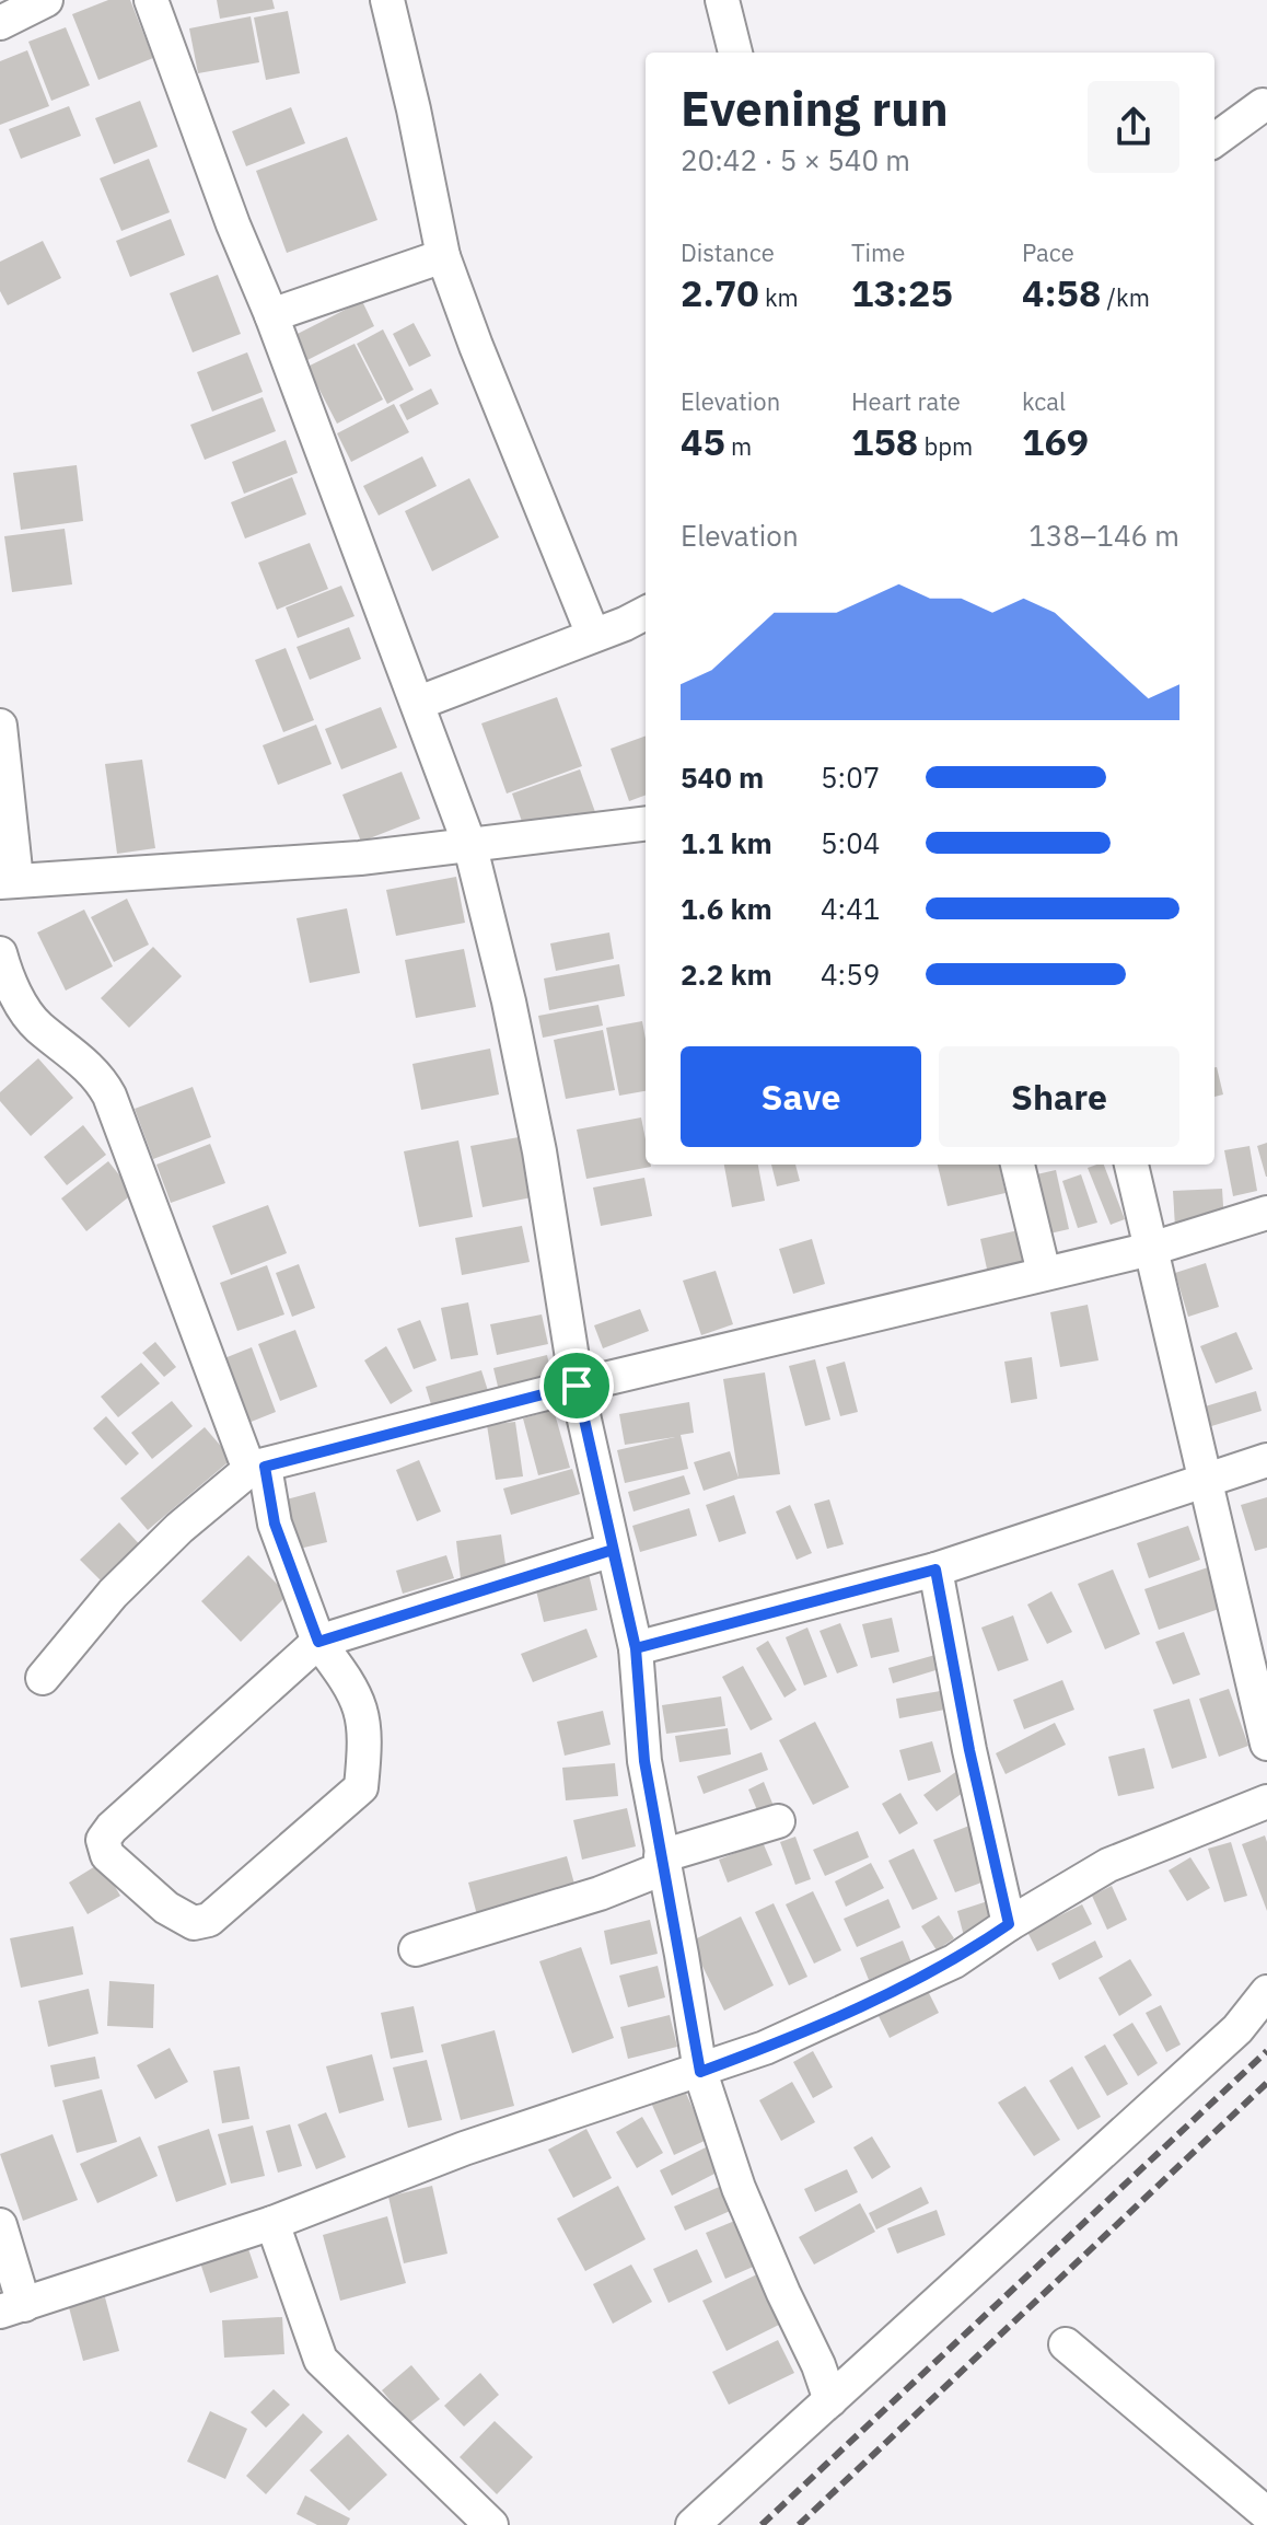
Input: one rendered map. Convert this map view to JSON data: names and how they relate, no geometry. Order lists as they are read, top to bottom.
{
  "page": {
    "heading": ["Evening run", "20:42 · 5 × 540 m"],
    "stats": [
      ["Distance", "2.70 km"],
      ["Time", "13:25"],
      ["Pace", "4:58 /km"],
      ["Elevation", "45 m"],
      ["Heart rate", "158 bpm"],
      ["kcal", "169"]
    ],
    "chart": ["Elevation", "138–146 m"],
    "list": [
      {
        "name": "540 m",
        "note": "5:07"
      },
      {
        "name": "1.1 km",
        "note": "5:04"
      },
      {
        "name": "1.6 km",
        "note": "4:41"
      },
      {
        "name": "2.2 km",
        "note": "4:59"
      }
    ],
    "buttons": ["Save", "Share"]
  }
}
